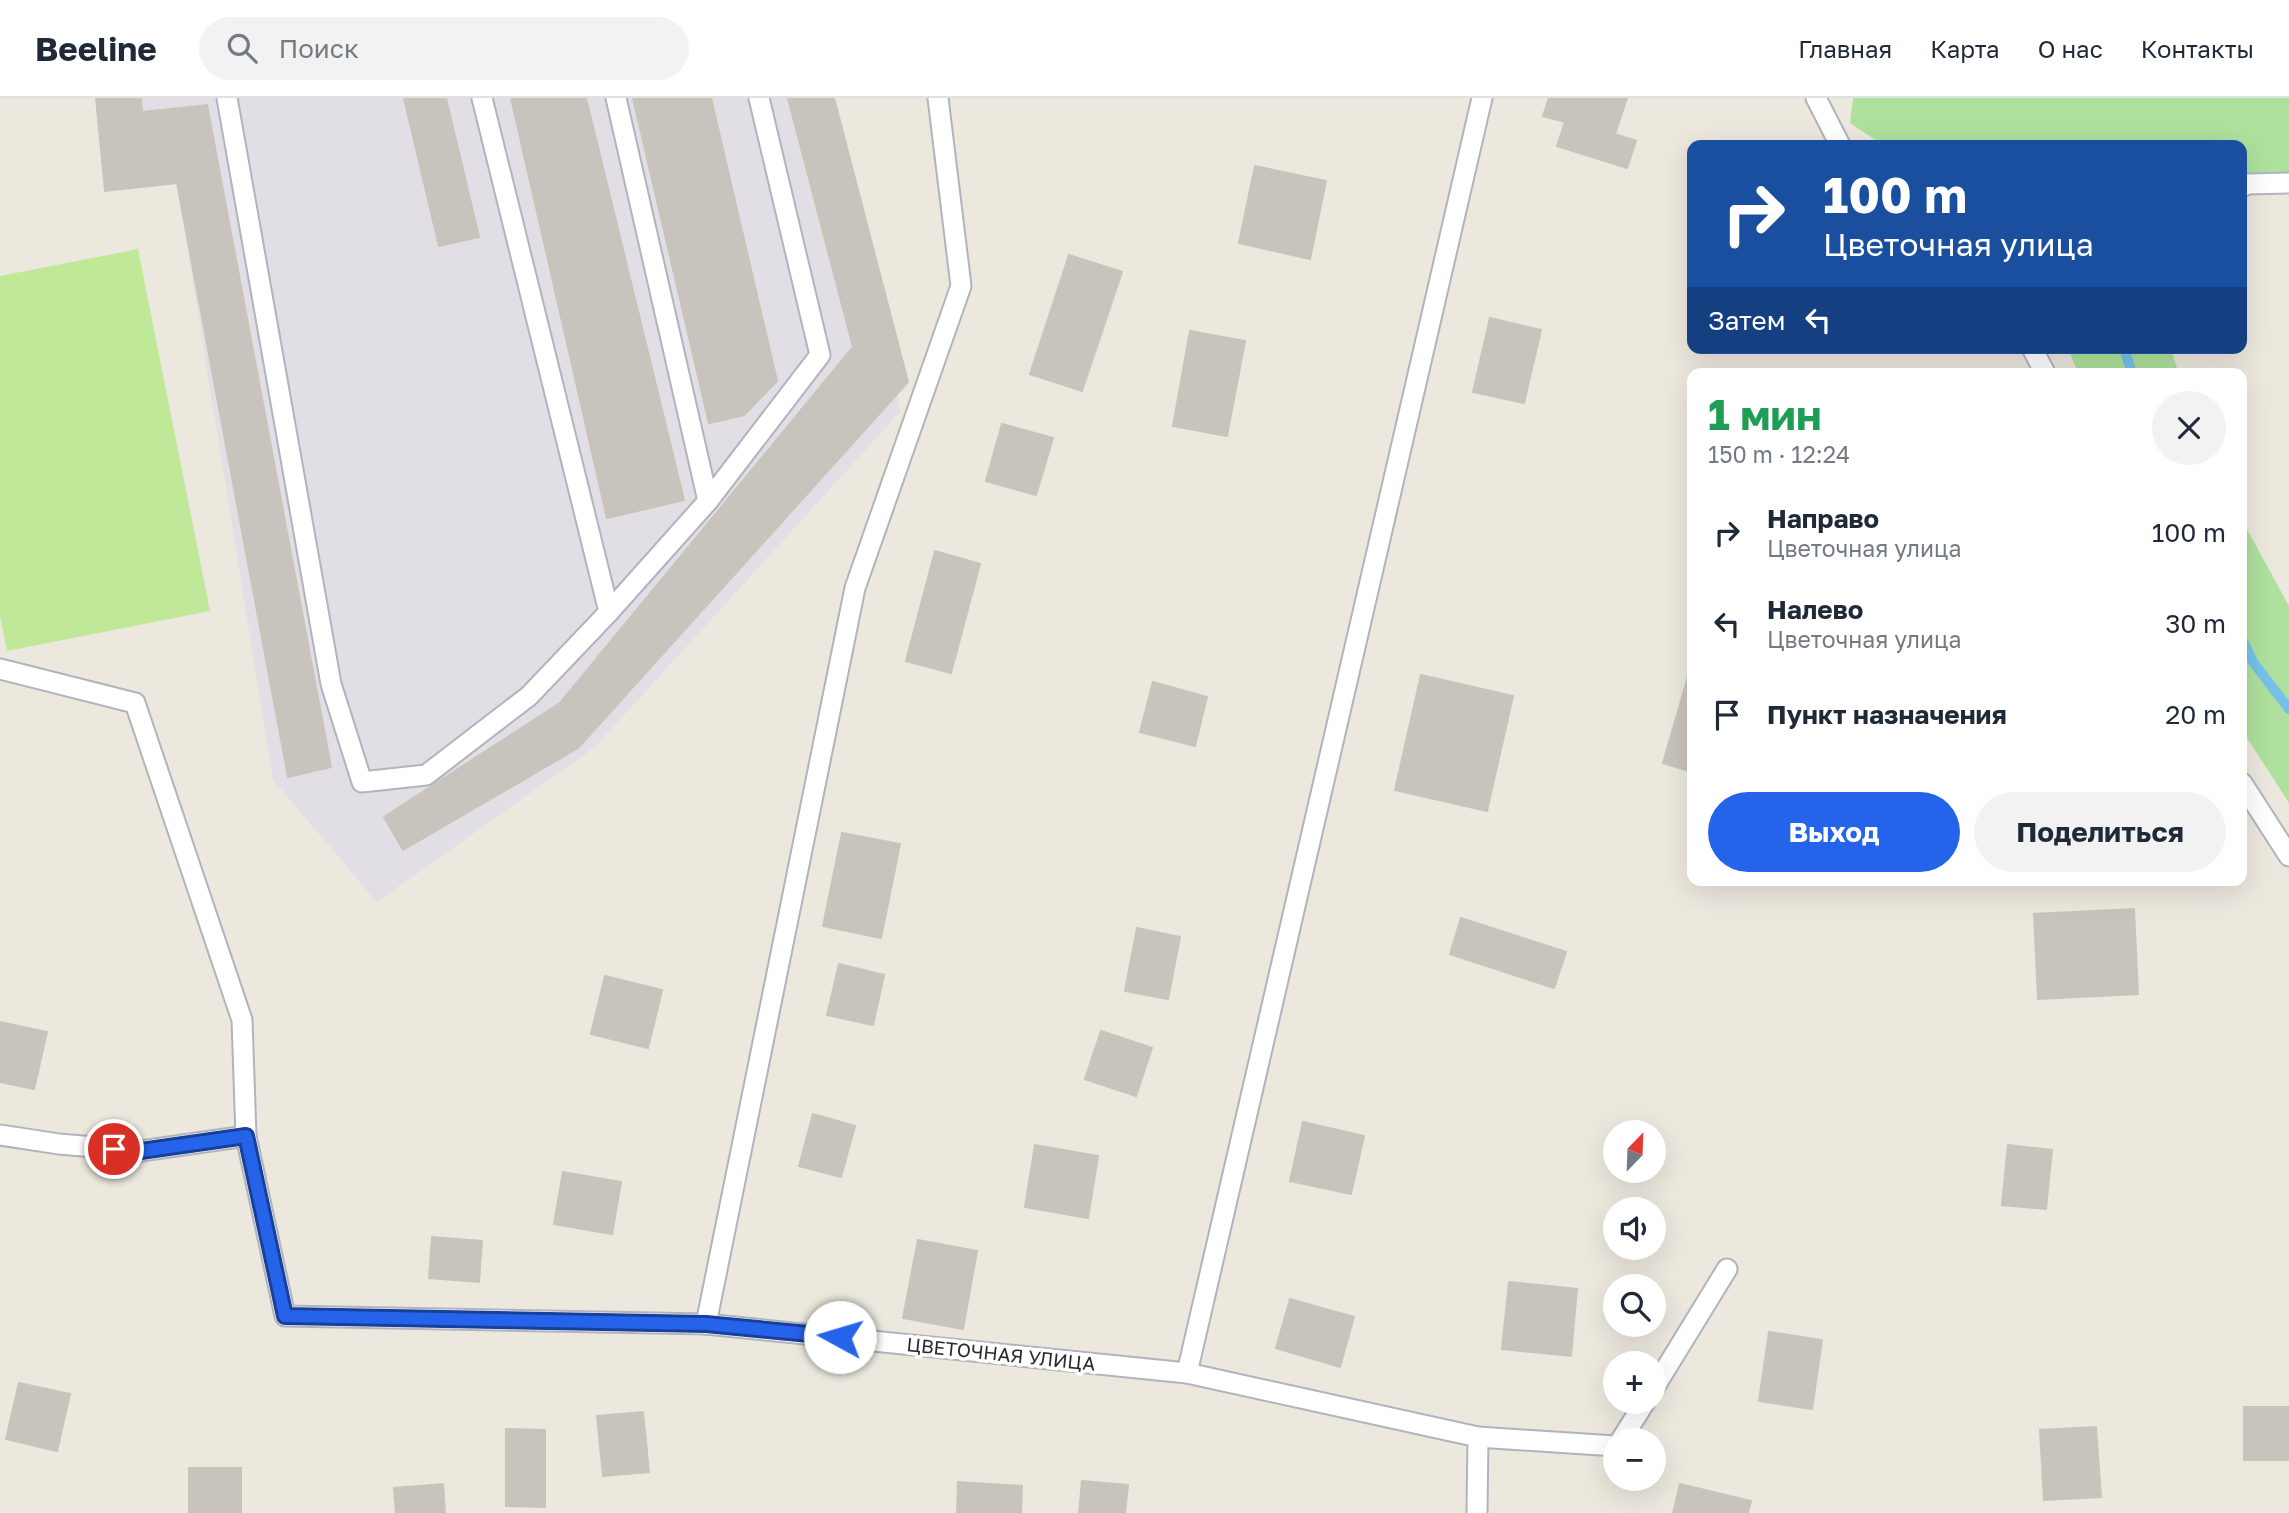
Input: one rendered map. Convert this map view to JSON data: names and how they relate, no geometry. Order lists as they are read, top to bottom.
{
  "streets": {
    "lane": ["ЦВЕТОЧНАЯ УЛИЦА"]
  },
  "north": "top right",
  "page": {
    "header": "Beeline",
    "search": "Поиск",
    "nav": [
      "Главная",
      "Карта",
      "О нас",
      "Контакты"
    ],
    "turn": ["100 m", "Цветочная улица"],
    "then": "Затем",
    "heading": ["1 мин", "150 m · 12:24"],
    "list": [
      {
        "name": "Направо",
        "note": "Цветочная улица",
        "value": "100 m"
      },
      {
        "name": "Налево",
        "note": "Цветочная улица",
        "value": "30 m"
      },
      {
        "name": "Пункт назначения",
        "value": "20 m"
      }
    ],
    "buttons": ["Выход", "Поделиться"],
    "map_buttons": ["+", "−"]
  }
}
